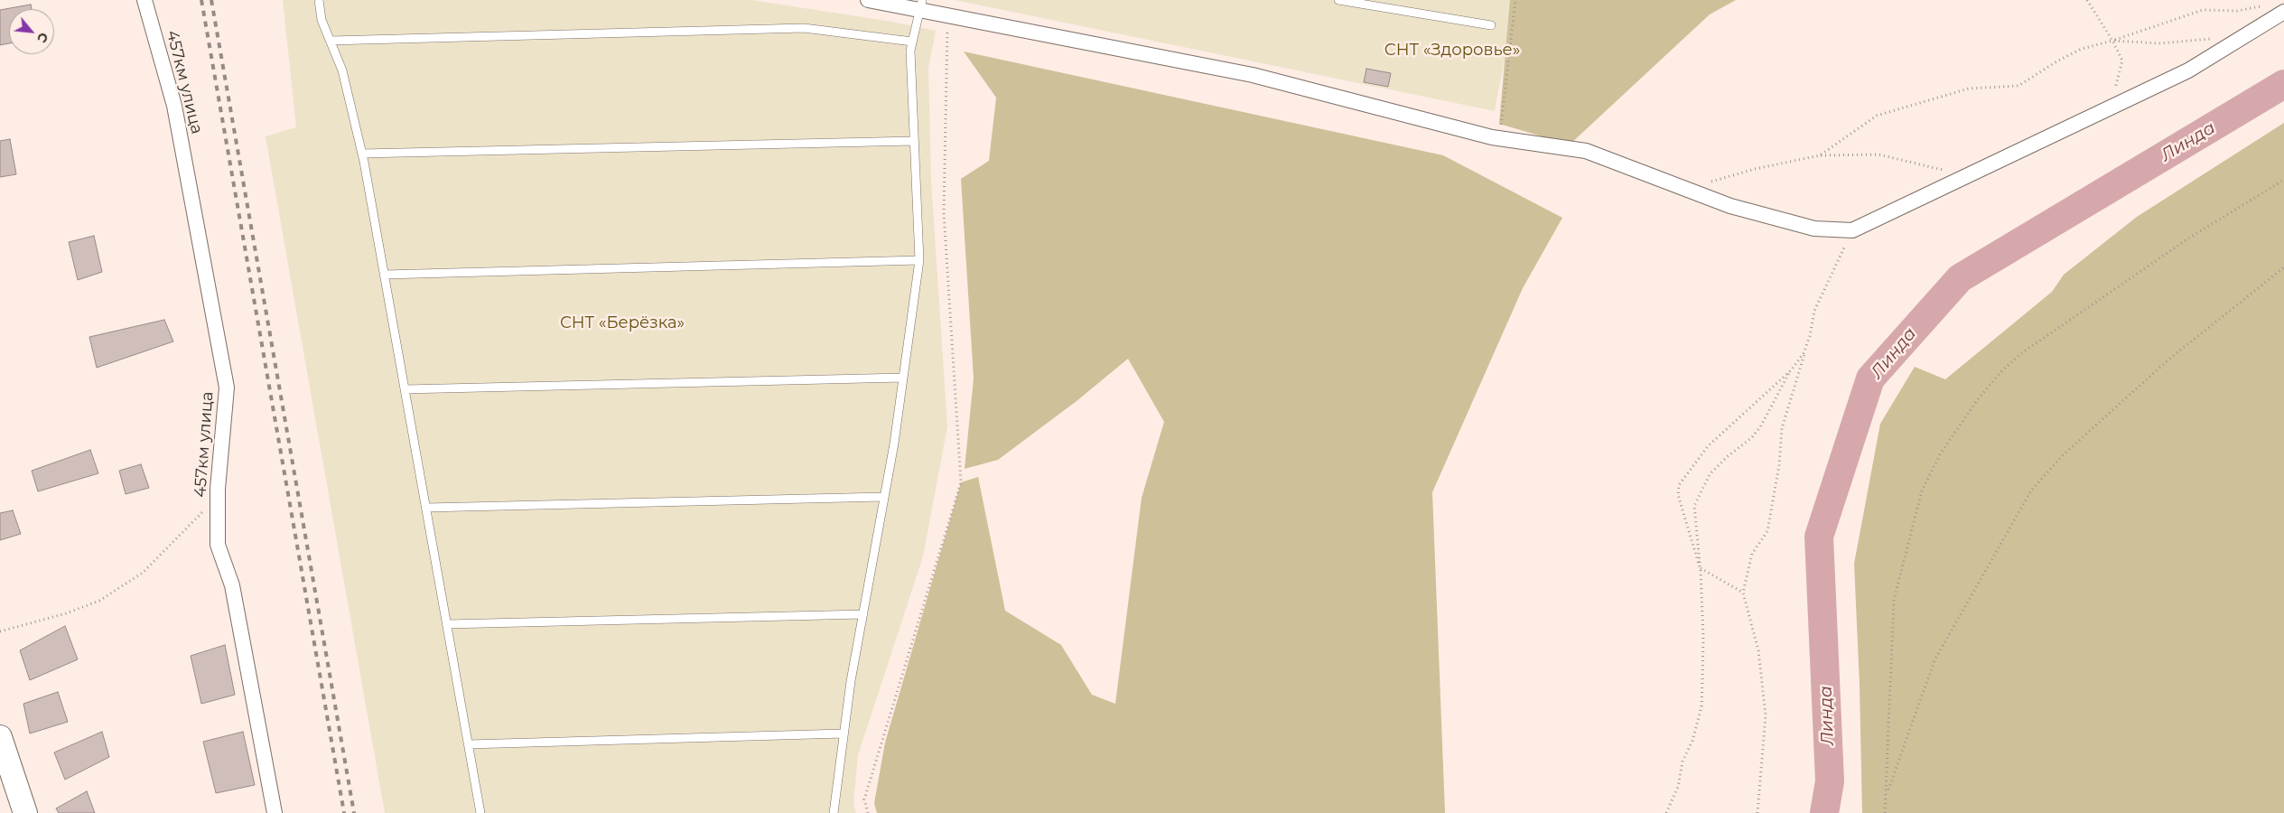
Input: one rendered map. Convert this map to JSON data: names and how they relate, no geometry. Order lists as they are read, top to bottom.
{
  "streets": {
    "street": ["457км улица"]
  },
  "water": ["Линда"],
  "parks": ["СНТ «Здоровье»", "СНТ «Берёзка»"],
  "north": "bottom right"
}
